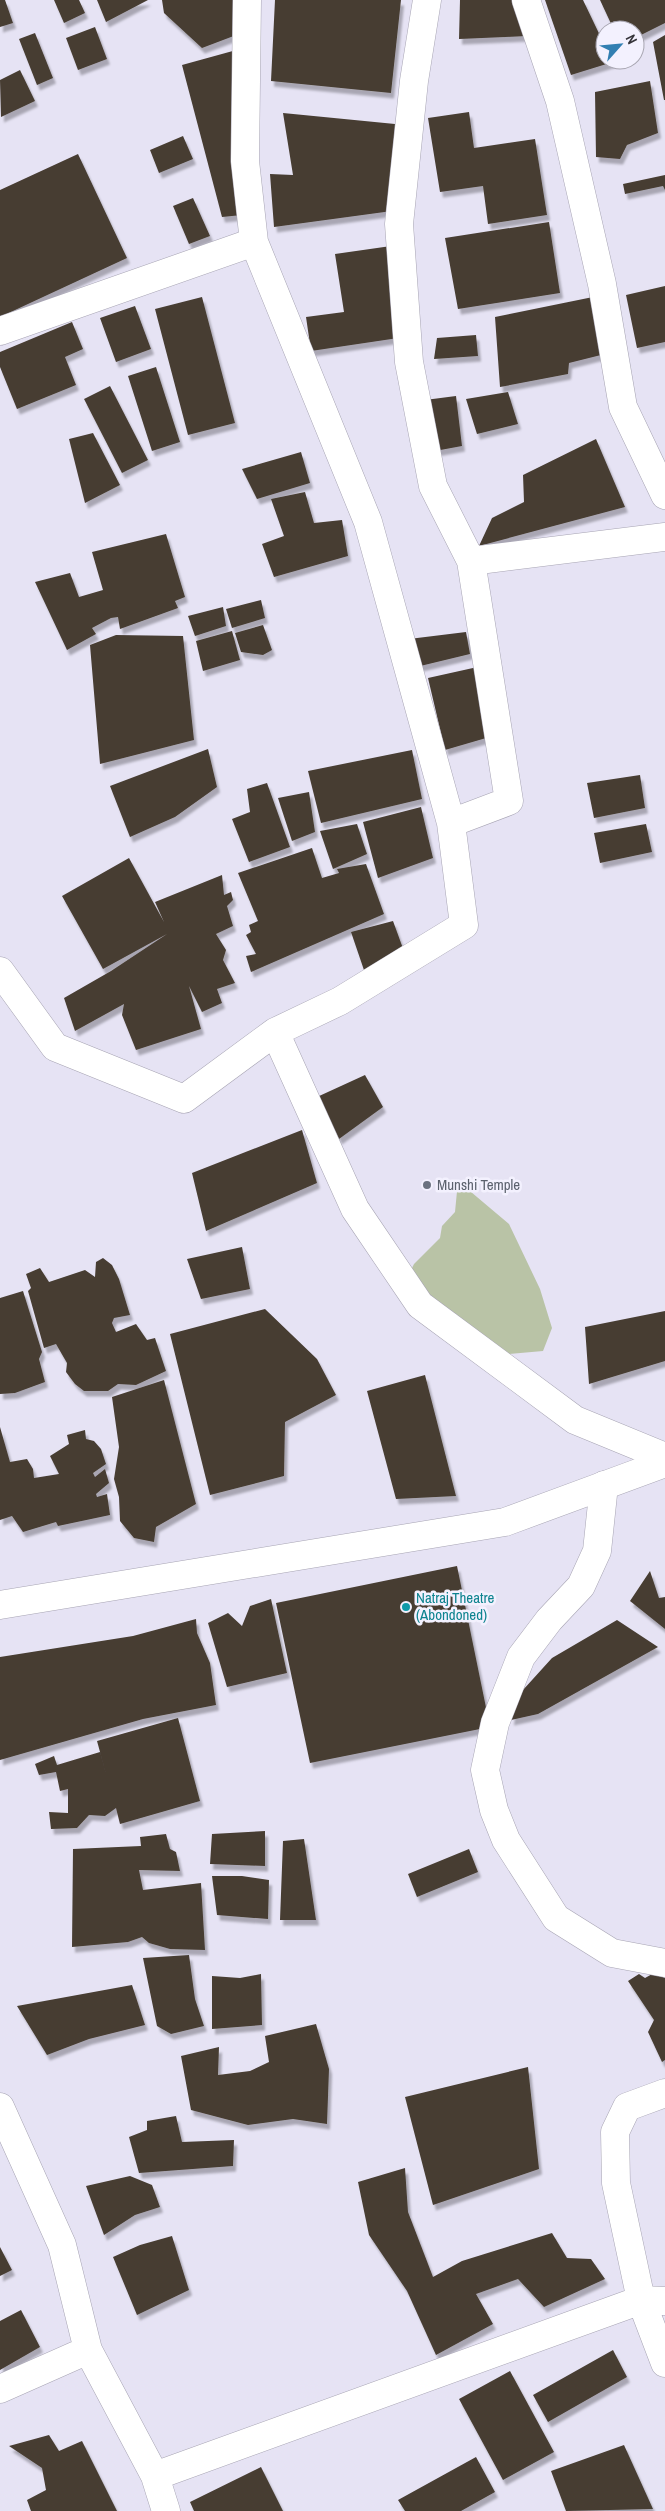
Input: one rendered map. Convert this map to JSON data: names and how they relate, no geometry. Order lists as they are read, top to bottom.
{
  "places": ["Munshi Temple", "Natraj Theatre (Abondoned)"],
  "north": "top right"
}
